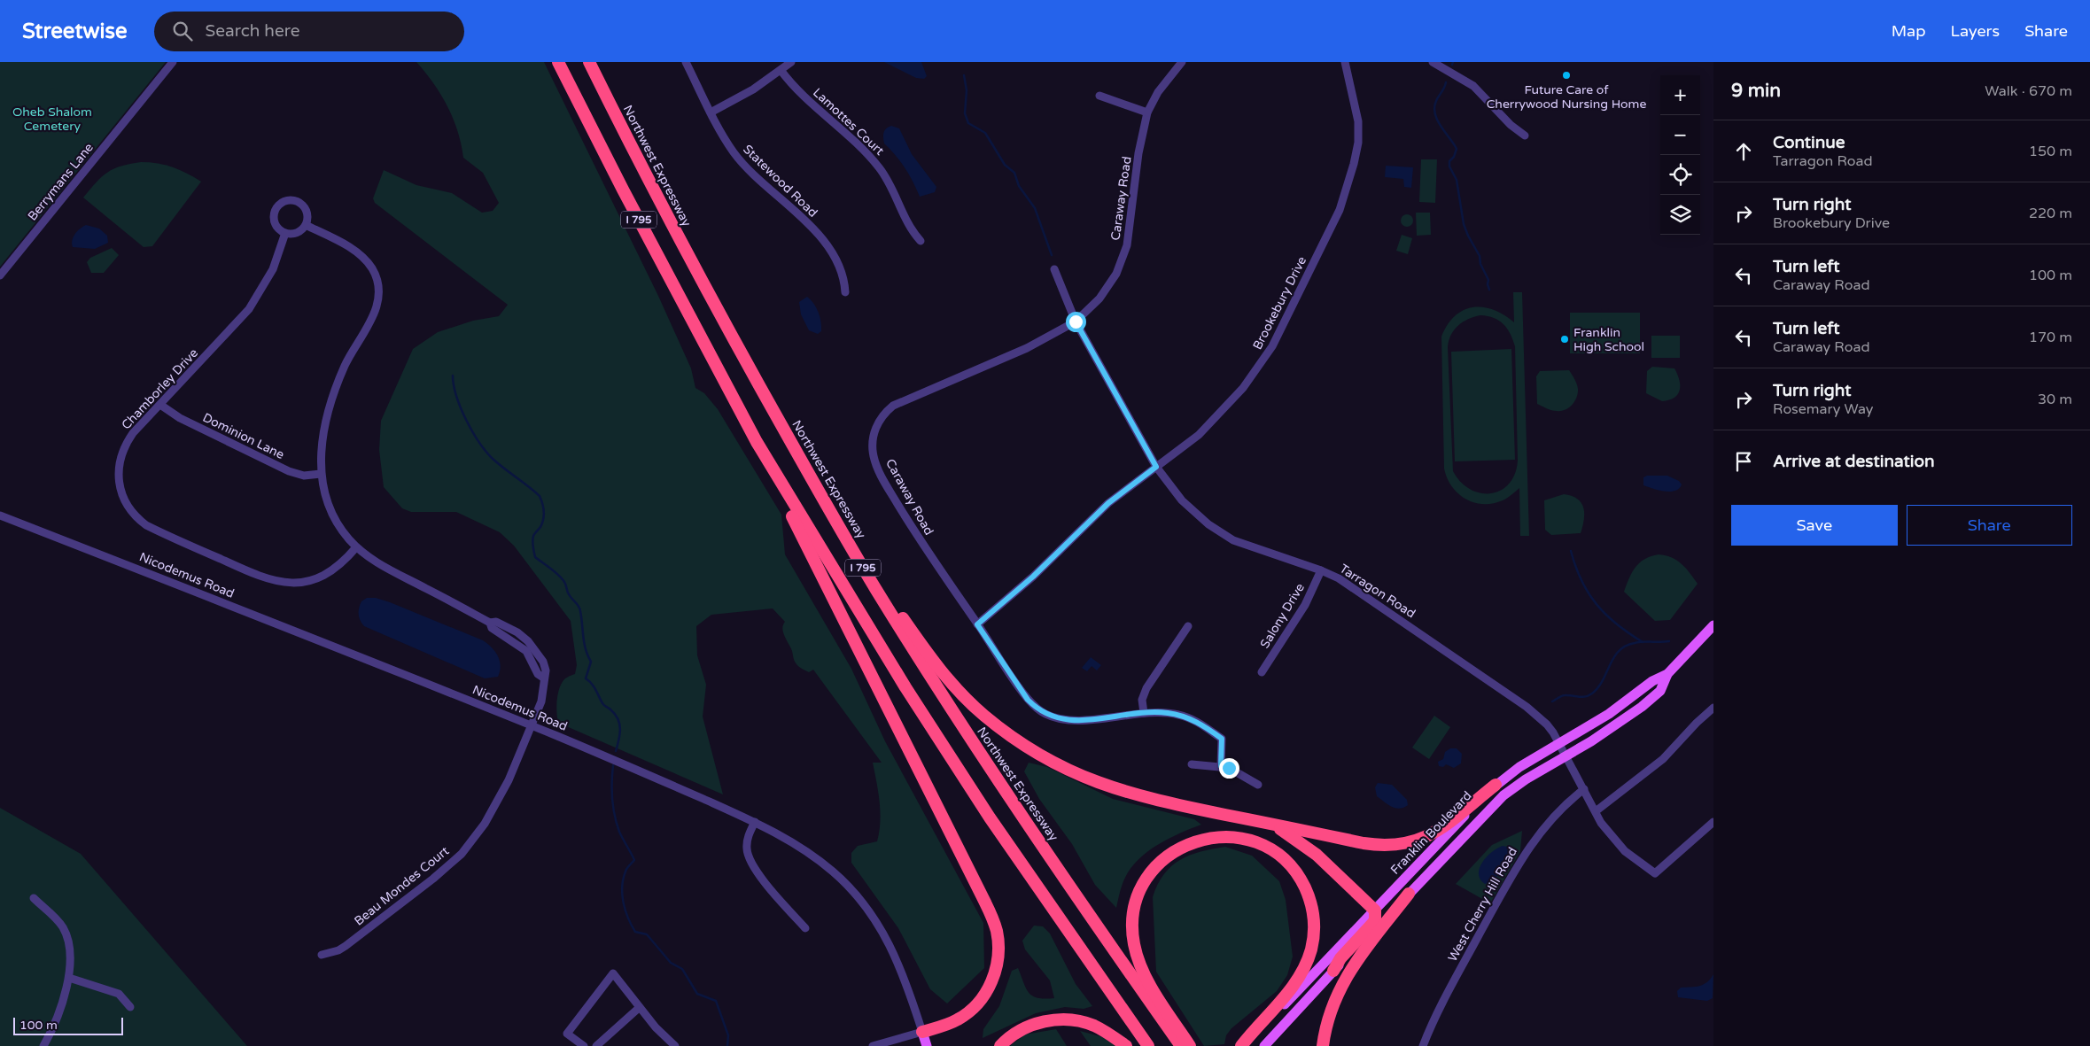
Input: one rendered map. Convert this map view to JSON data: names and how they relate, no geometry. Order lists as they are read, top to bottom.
{
  "streets": {
    "highway": ["Northwest Expressway", "I 795"],
    "main road": ["Nicodemus Road", "Franklin Boulevard"],
    "street": [
      "Lamottes Court",
      "Statewood Road",
      "Berrymans Lane",
      "Caraway Road",
      "Brookebury Drive",
      "Chamborley Drive",
      "Dominion Lane",
      "Tarragon Road",
      "Salony Drive",
      "Beau Mondes Court",
      "West Cherry Hill Road"
    ]
  },
  "crossings": [
    ["Caraway Road", "Brookebury Drive"],
    ["Caraway Road", "Tarragon Road"],
    ["Brookebury Drive", "Tarragon Road"],
    ["Chamborley Drive", "Dominion Lane"],
    ["Nicodemus Road", "Beau Mondes Court"],
    ["Tarragon Road", "Salony Drive"],
    ["Tarragon Road", "Franklin Boulevard"],
    ["Tarragon Road", "West Cherry Hill Road"]
  ],
  "parks": ["Oheb Shalom Cemetery"],
  "places": ["Future Care of Cherrywood Nursing Home", "Franklin High School"],
  "scale_bar": "100 m",
  "page": {
    "header": "Streetwise",
    "search": "Search here",
    "nav": ["Map", "Layers", "Share"],
    "heading": ["9 min", "Walk · 670 m"],
    "map_buttons": ["+", "−"],
    "list": [
      ["Continue", "Tarragon Road", "150 m"],
      ["Turn right", "Brookebury Drive", "220 m"],
      ["Turn left", "Caraway Road", "100 m"],
      ["Turn left", "Caraway Road", "170 m"],
      ["Turn right", "Rosemary Way", "30 m"],
      "Arrive at destination"
    ],
    "buttons": ["Save", "Share"],
    "scale": "100 m"
  }
}
